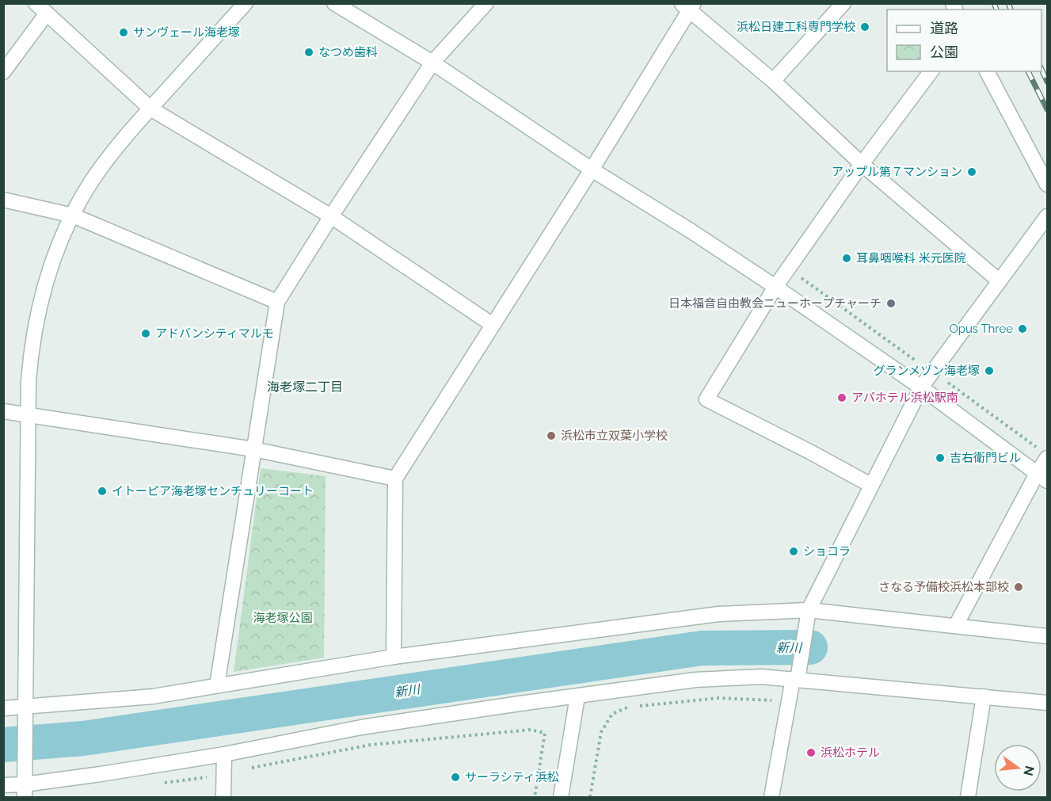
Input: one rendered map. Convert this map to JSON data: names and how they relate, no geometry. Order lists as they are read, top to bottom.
{
  "districts": ["海老塚二丁目"],
  "water": ["新川"],
  "parks": ["海老塚公園"],
  "places": [
    "浜松日建工科専門学校",
    "サンヴェール海老塚",
    "なつめ歯科",
    "アップル第７マンション",
    "耳鼻咽喉科 米元医院",
    "日本福音自由教会ニューホープチャーチ",
    "Opus Three",
    "アドバンシティマルモ",
    "グランメゾン海老塚",
    "アパホテル浜松駅南",
    "浜松市立双葉小学校",
    "吉右衛門ビル",
    "イトーピア海老塚センチュリーコート",
    "ショコラ",
    "さなる予備校浜松本部校",
    "浜松ホテル",
    "サーラシティ浜松"
  ],
  "legend": ["道路", "公園"],
  "north": "right"
}
